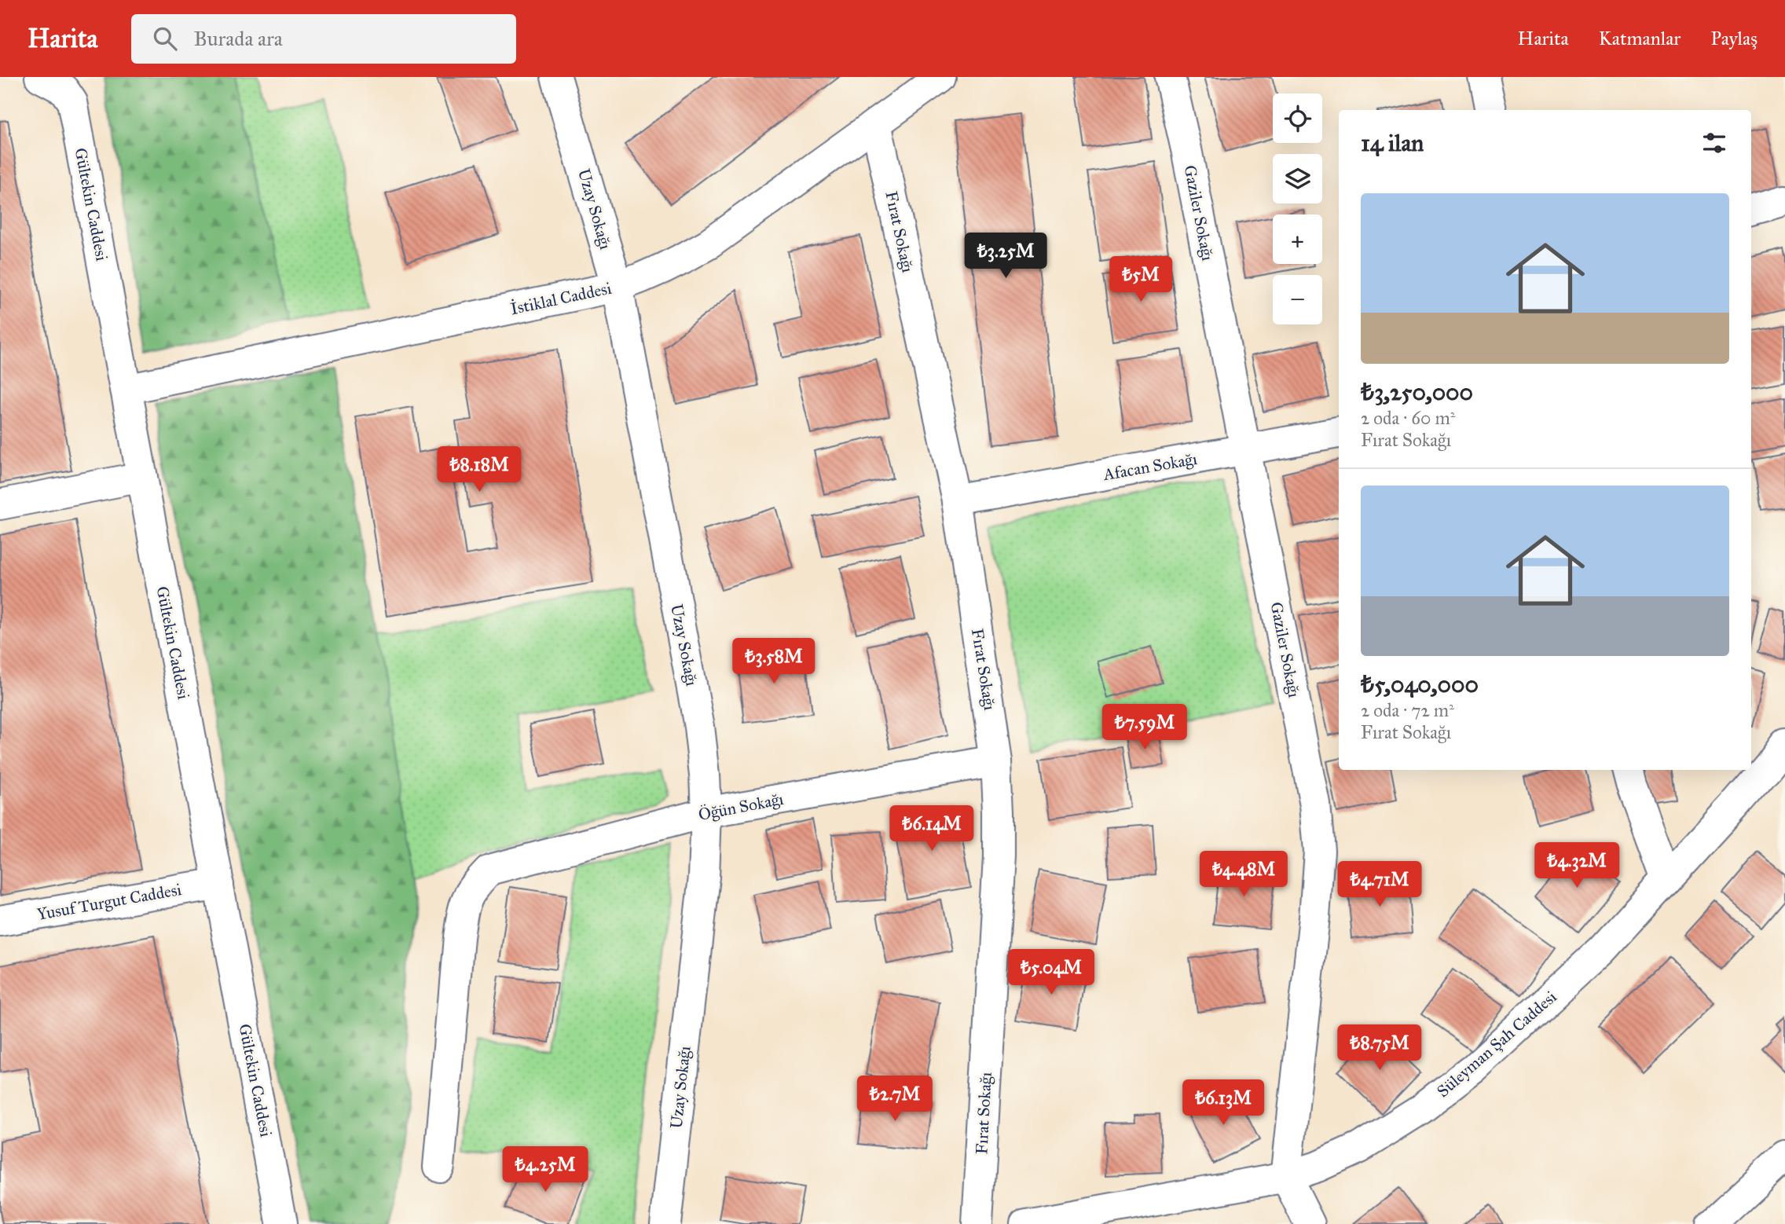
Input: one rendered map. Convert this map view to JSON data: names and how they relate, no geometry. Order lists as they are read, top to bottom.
{
  "streets": {
    "street": [
      "Gültekin Caddesi",
      "Uzay Sokağı",
      "Gaziler Sokağı",
      "Fırat Sokağı",
      "İstiklal Caddesi",
      "Afacan Sokağı",
      "Öğün Sokağı",
      "Yusuf Turgut Caddesi",
      "Süleyman Şah Caddesi"
    ]
  },
  "crossings": [
    ["Gültekin Caddesi", "İstiklal Caddesi"],
    ["Gültekin Caddesi", "Yusuf Turgut Caddesi"],
    ["Uzay Sokağı", "İstiklal Caddesi"],
    ["Uzay Sokağı", "Öğün Sokağı"],
    ["Gaziler Sokağı", "Afacan Sokağı"],
    ["Gaziler Sokağı", "Süleyman Şah Caddesi"],
    ["Fırat Sokağı", "İstiklal Caddesi"],
    ["Fırat Sokağı", "Afacan Sokağı"],
    ["Fırat Sokağı", "Öğün Sokağı"]
  ],
  "page": {
    "header": "Harita",
    "search": "Burada ara",
    "nav": ["Harita", "Katmanlar", "Paylaş"],
    "map_buttons": ["+", "−"],
    "heading": "14 ilan",
    "list": [
      {
        "name": "₺3,250,000",
        "note": "2 oda · 60 m² · Fırat Sokağı"
      },
      {
        "name": "₺5,040,000",
        "note": "2 oda · 72 m² · Fırat Sokağı"
      }
    ],
    "price": [
      "₺3.25M",
      "₺5M",
      "₺8.18M",
      "₺3.58M",
      "₺7.59M",
      "₺6.14M",
      "₺4.32M",
      "₺4.48M",
      "₺4.71M",
      "₺5.04M",
      "₺8.75M",
      "₺2.7M",
      "₺6.13M",
      "₺4.25M"
    ]
  }
}
